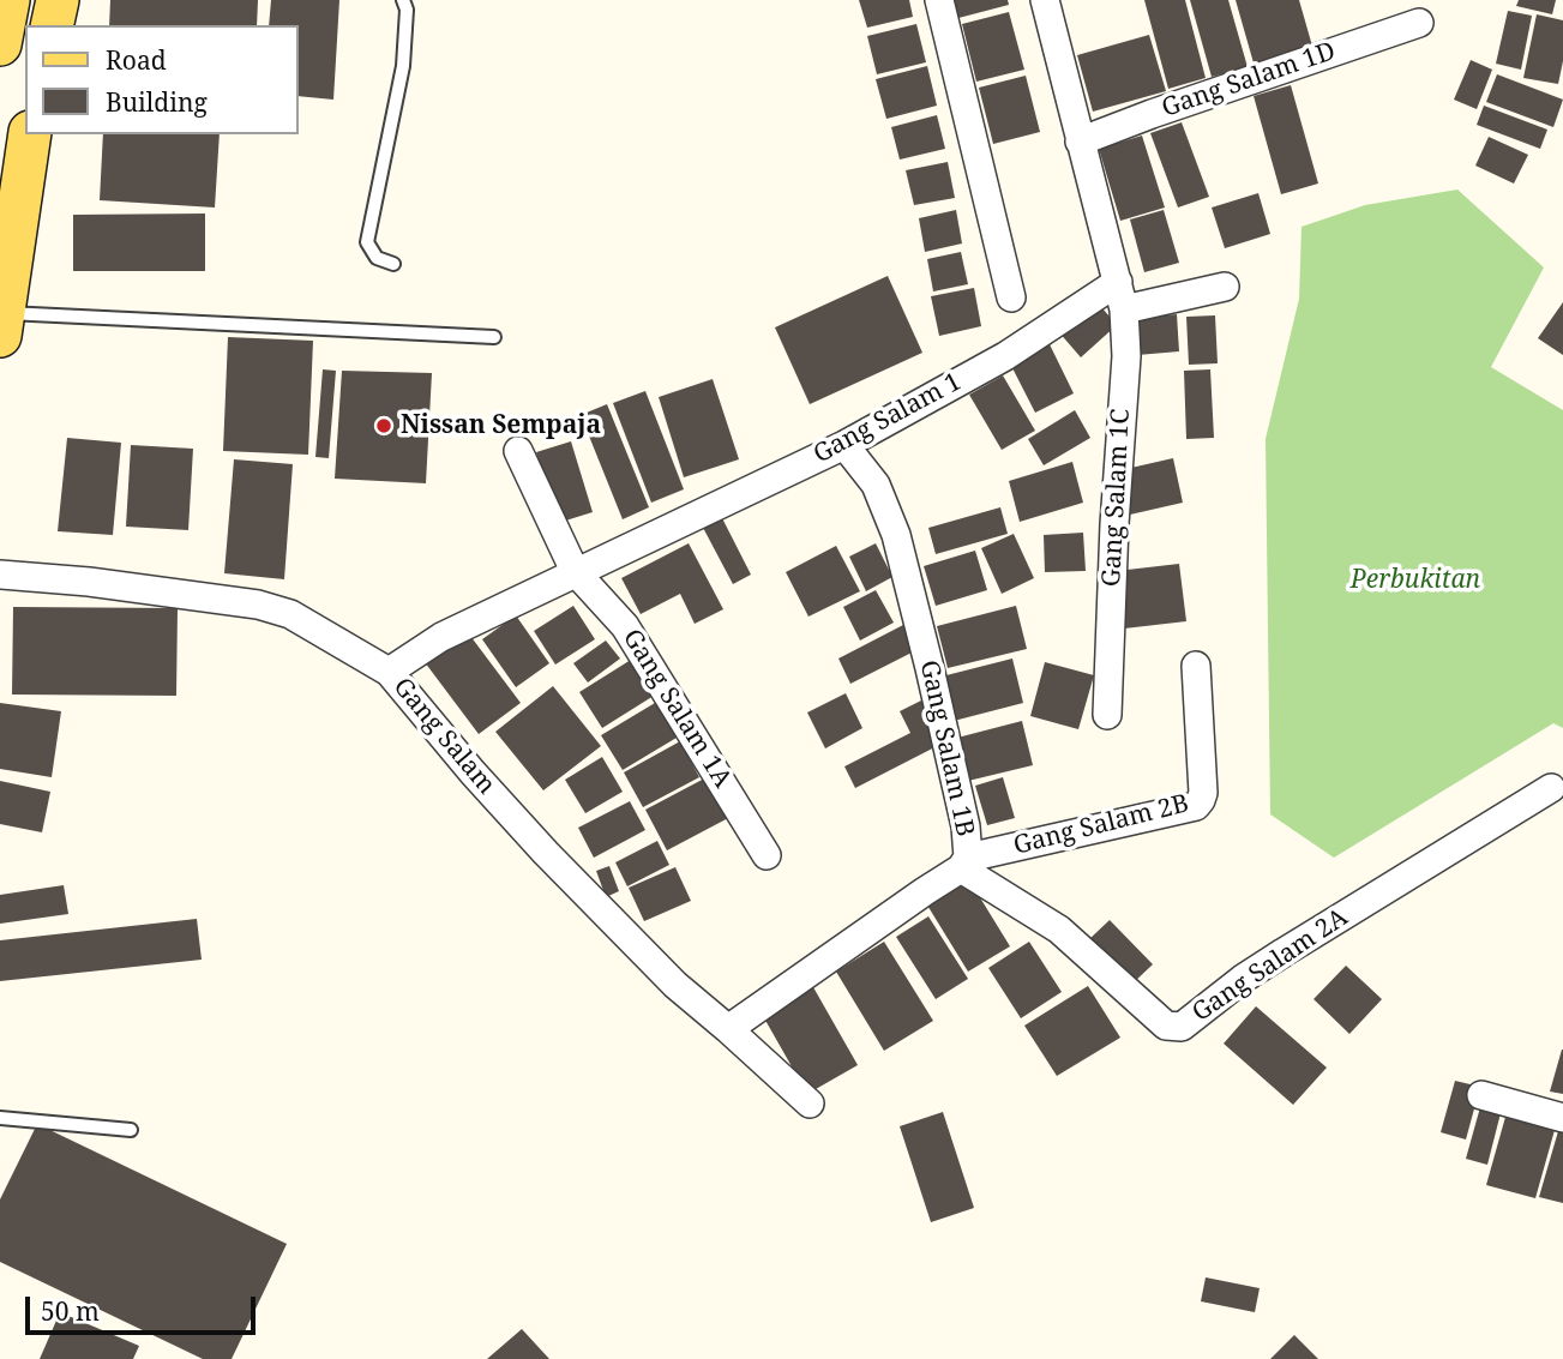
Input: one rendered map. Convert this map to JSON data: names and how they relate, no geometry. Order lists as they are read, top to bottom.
{
  "streets": {
    "street": [
      "Gang Salam 1D",
      "Gang Salam 1",
      "Gang Salam 1C",
      "Gang Salam 1A",
      "Gang Salam",
      "Gang Salam 1B",
      "Gang Salam 2B",
      "Gang Salam 2A"
    ]
  },
  "crossings": [
    ["Gang Salam 1", "Gang Salam 1C"],
    ["Gang Salam 1", "Gang Salam 1A"],
    ["Gang Salam 1", "Gang Salam"],
    ["Gang Salam 1", "Gang Salam 1B"],
    ["Gang Salam", "Gang Salam 1B"],
    ["Gang Salam 1B", "Gang Salam 2B"],
    ["Gang Salam 1B", "Gang Salam 2A"],
    ["Gang Salam 2B", "Gang Salam 2A"]
  ],
  "parks": ["Perbukitan"],
  "places": ["Nissan Sempaja"],
  "legend": ["Road", "Building"],
  "scale_bar": "50 m"
}
